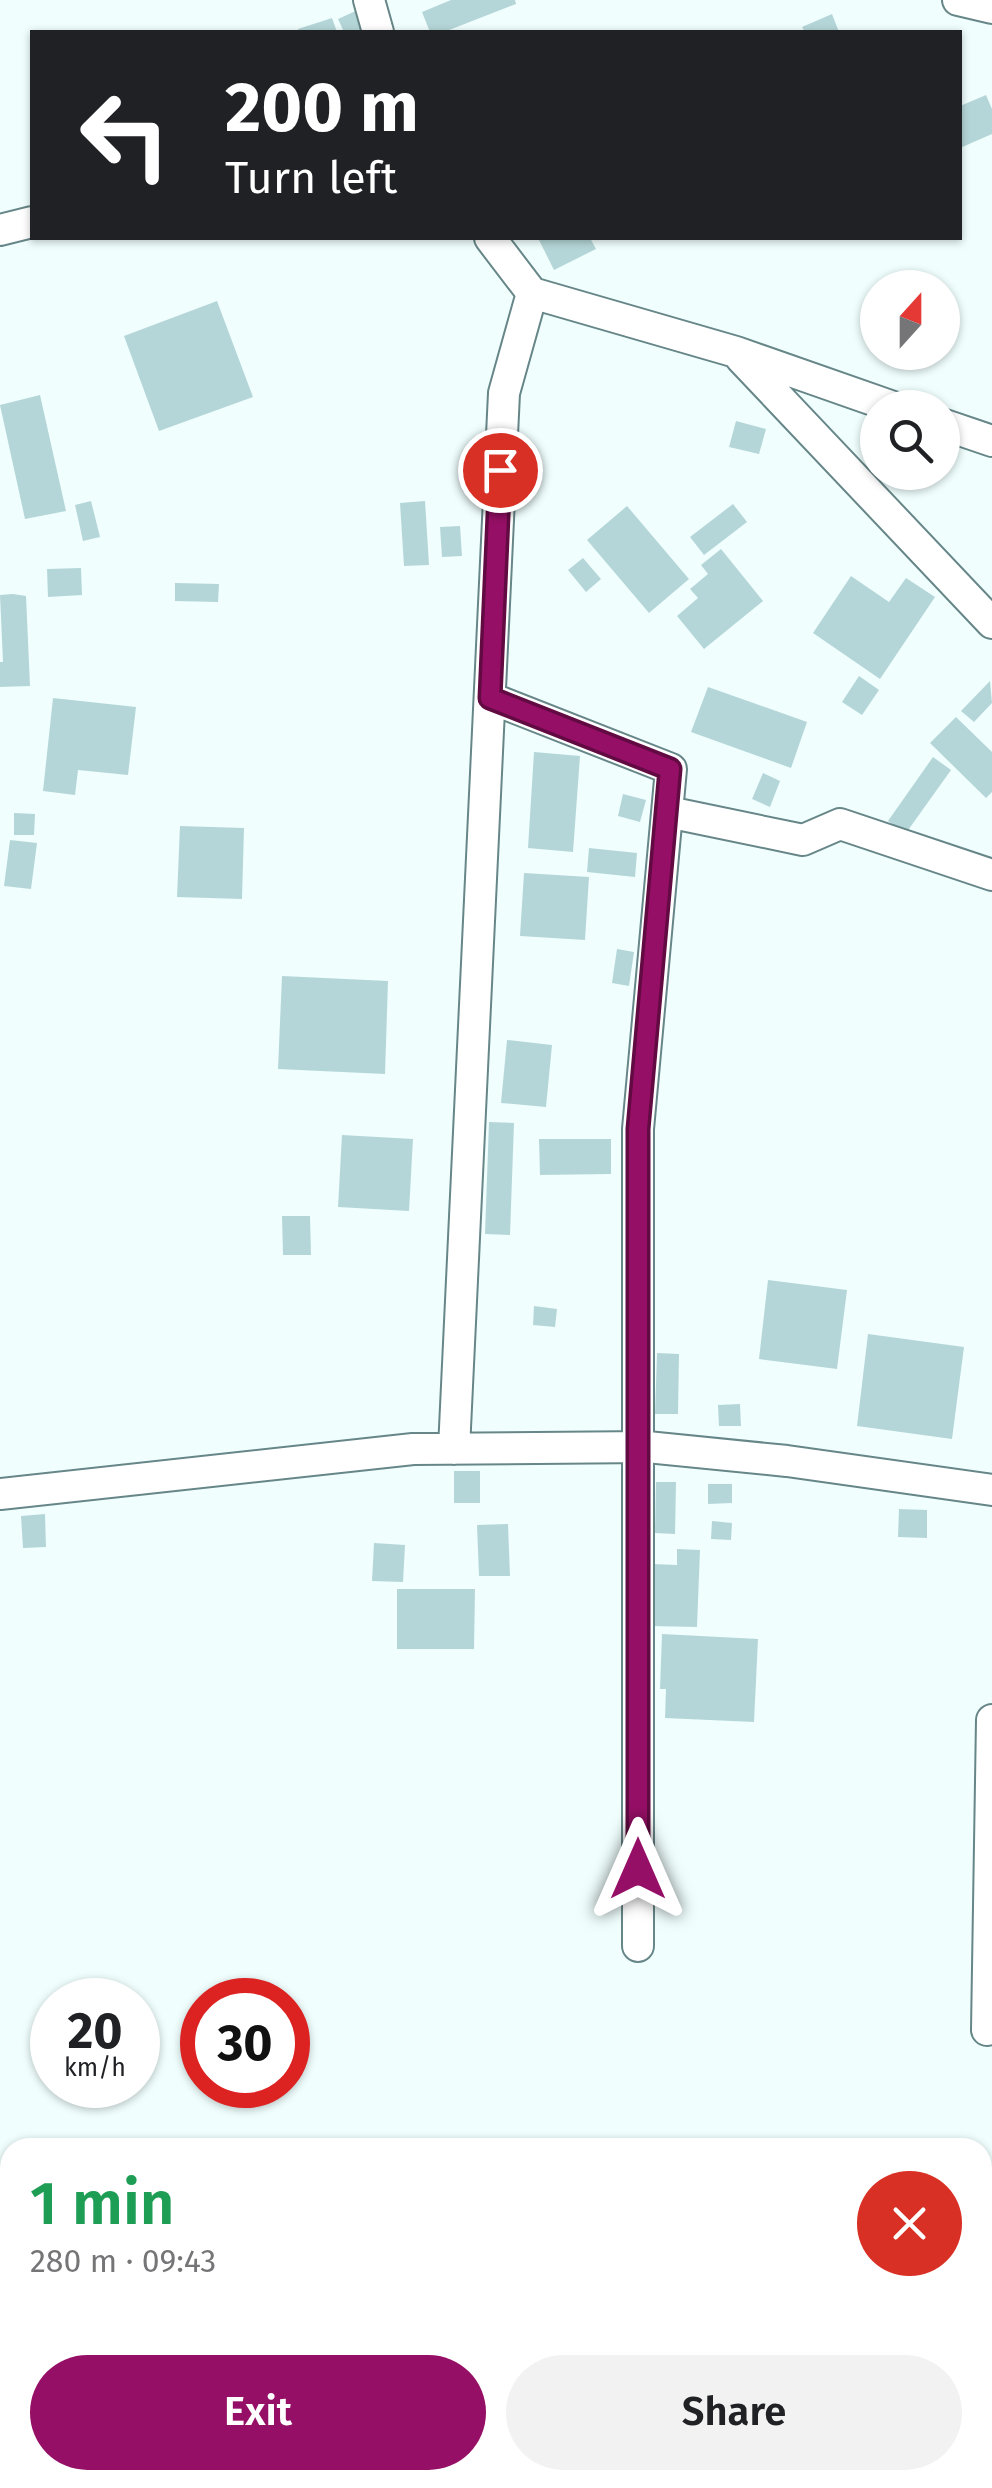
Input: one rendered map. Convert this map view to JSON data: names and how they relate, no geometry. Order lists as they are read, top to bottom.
{
  "north": "top",
  "page": {
    "turn": ["200 m", "Turn left"],
    "speed": "20 km/h",
    "limit": "30",
    "heading": ["1 min", "280 m · 09:43"],
    "buttons": ["Exit", "Share"]
  }
}
